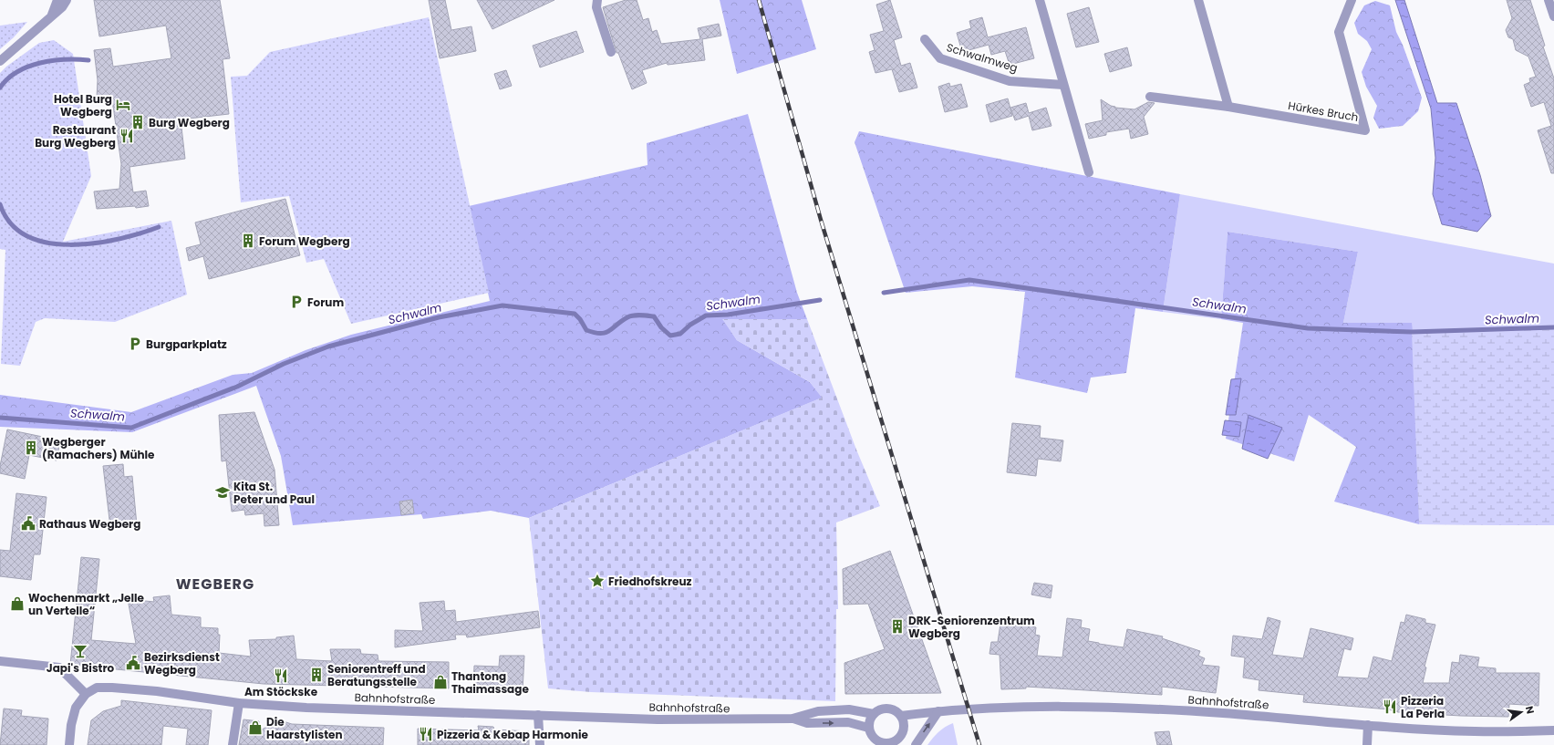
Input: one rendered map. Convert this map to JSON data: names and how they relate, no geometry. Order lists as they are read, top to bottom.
{
  "streets": {
    "street": ["Schwalmweg", "Hürkes Bruch", "Bahnhofstraße"]
  },
  "districts": ["WEGBERG"],
  "water": ["Schwalm"],
  "places": {
    "hotel": ["Hotel Burg Wegberg"],
    "building": [
      "Burg Wegberg",
      "Forum Wegberg",
      "Wegberger (Ramachers) Mühle",
      "DRK-Seniorenzentrum Wegberg",
      "Seniorentreff und Beratungsstelle"
    ],
    "restaurant": [
      "Restaurant Burg Wegberg",
      "Am Stöckske",
      "Pizzeria La Perla",
      "Pizzeria & Kebap Harmonie"
    ],
    "parking": ["Forum", "Burgparkplatz"],
    "school or university": ["Kita St. Peter und Paul"],
    "public building": ["Rathaus Wegberg", "Bezirksdienst Wegberg"],
    "place": ["Friedhofskreuz"],
    "shop": ["Wochenmarkt „Jelle un Vertelle“", "Thantong Thaimassage", "Die Haarstylisten"],
    "bar": ["Japi's Bistro"]
  },
  "north": "right"
}
